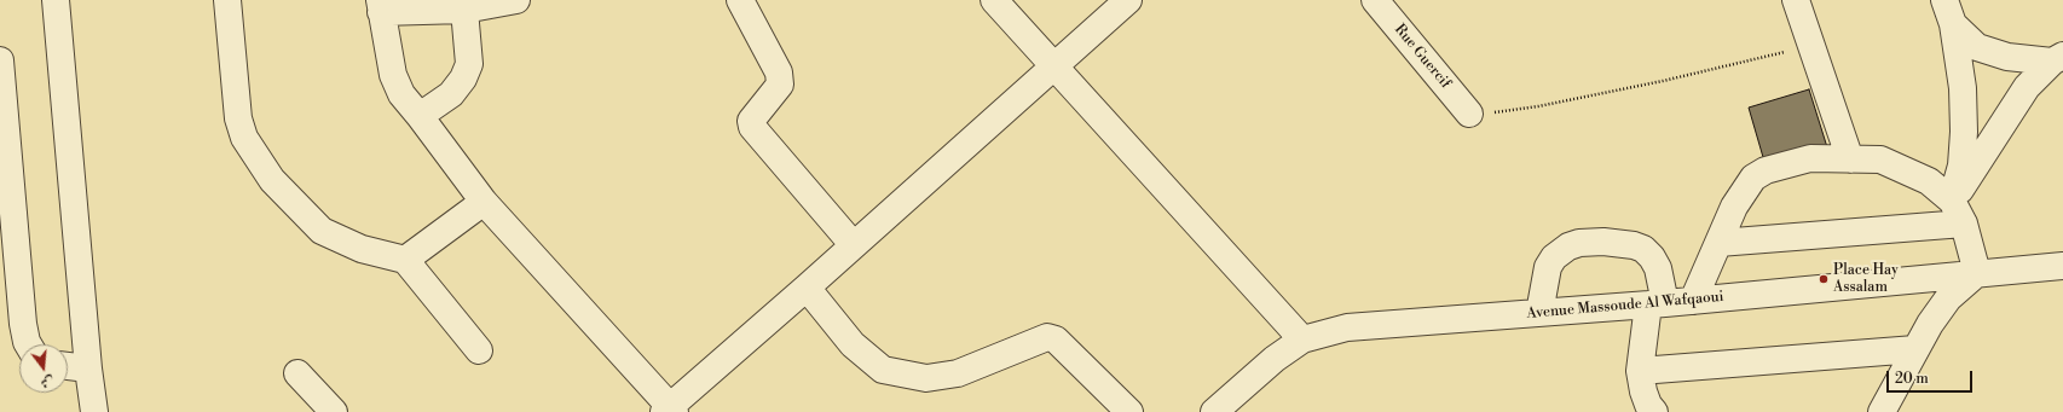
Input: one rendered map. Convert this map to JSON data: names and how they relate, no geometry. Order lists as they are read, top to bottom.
{
  "streets": {
    "street": ["Rue Guercif", "Avenue Massoude Al Wafqaoui"]
  },
  "places": ["Place Hay Assalam"],
  "scale_bar": "20 m",
  "north": "bottom"
}
